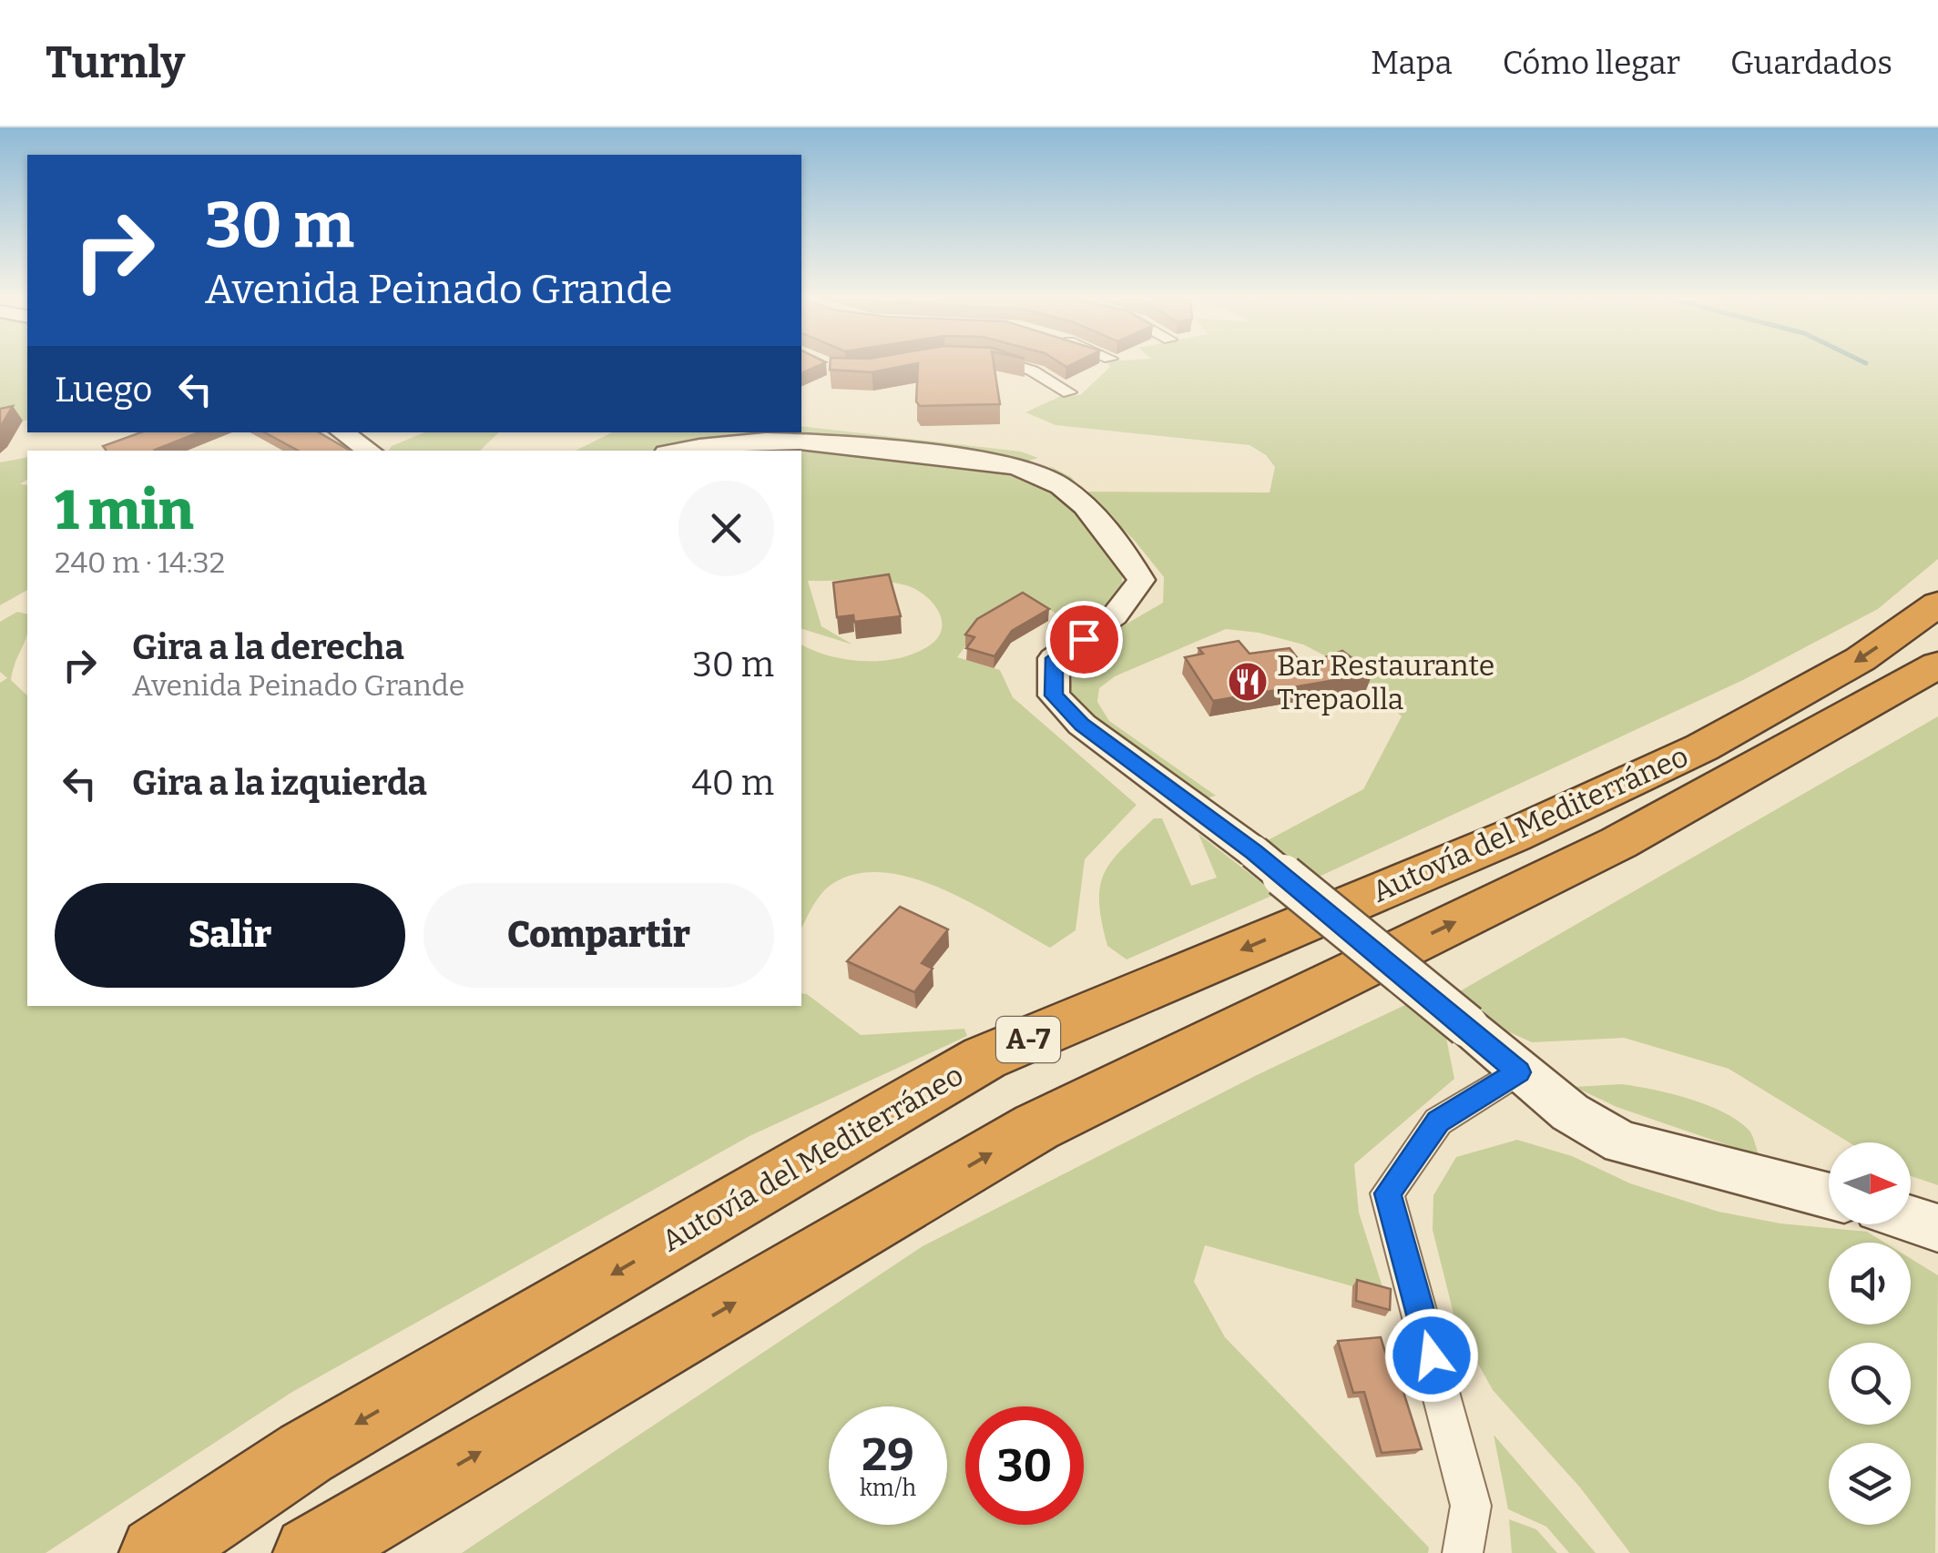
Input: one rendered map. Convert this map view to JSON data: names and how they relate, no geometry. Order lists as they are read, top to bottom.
{
  "streets": {
    "highway": ["Autovía del Mediterráneo", "A-7"]
  },
  "places": {
    "restaurant": ["Bar Restaurante Trepaolla"]
  },
  "north": "right",
  "page": {
    "header": "Turnly",
    "nav": ["Mapa", "Cómo llegar", "Guardados"],
    "turn": ["30 m", "Avenida Peinado Grande"],
    "then": "Luego",
    "heading": ["1 min", "240 m · 14:32"],
    "list": [
      {
        "name": "Gira a la derecha",
        "note": "Avenida Peinado Grande",
        "value": "30 m"
      },
      {
        "name": "Gira a la izquierda",
        "value": "40 m"
      }
    ],
    "buttons": ["Salir", "Compartir"],
    "speed": "29 km/h",
    "limit": "30"
  }
}
